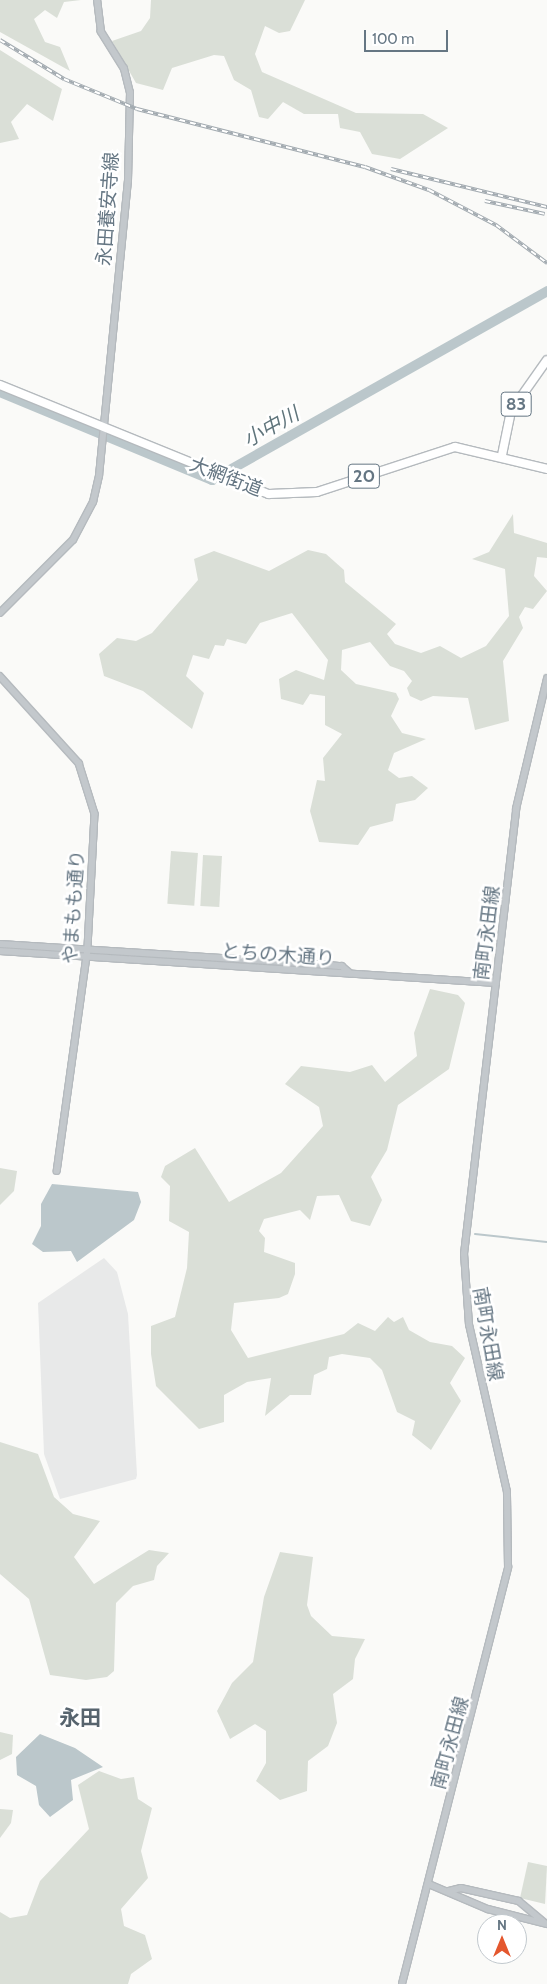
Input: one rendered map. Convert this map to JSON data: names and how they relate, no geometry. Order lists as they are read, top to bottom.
{
  "streets": {
    "main road": ["83", "20", "大網街道"],
    "street": [
      "永田養安寺線",
      "やまもも通り",
      "南町永田線",
      "とちの木通り"
    ]
  },
  "crossings": [
    ["永田養安寺線", "大網街道"],
    ["83", "大網街道"],
    ["やまもも通り", "とちの木通り"]
  ],
  "districts": ["永田"],
  "water": ["小中川"],
  "scale_bar": "100 m",
  "north": "top"
}
